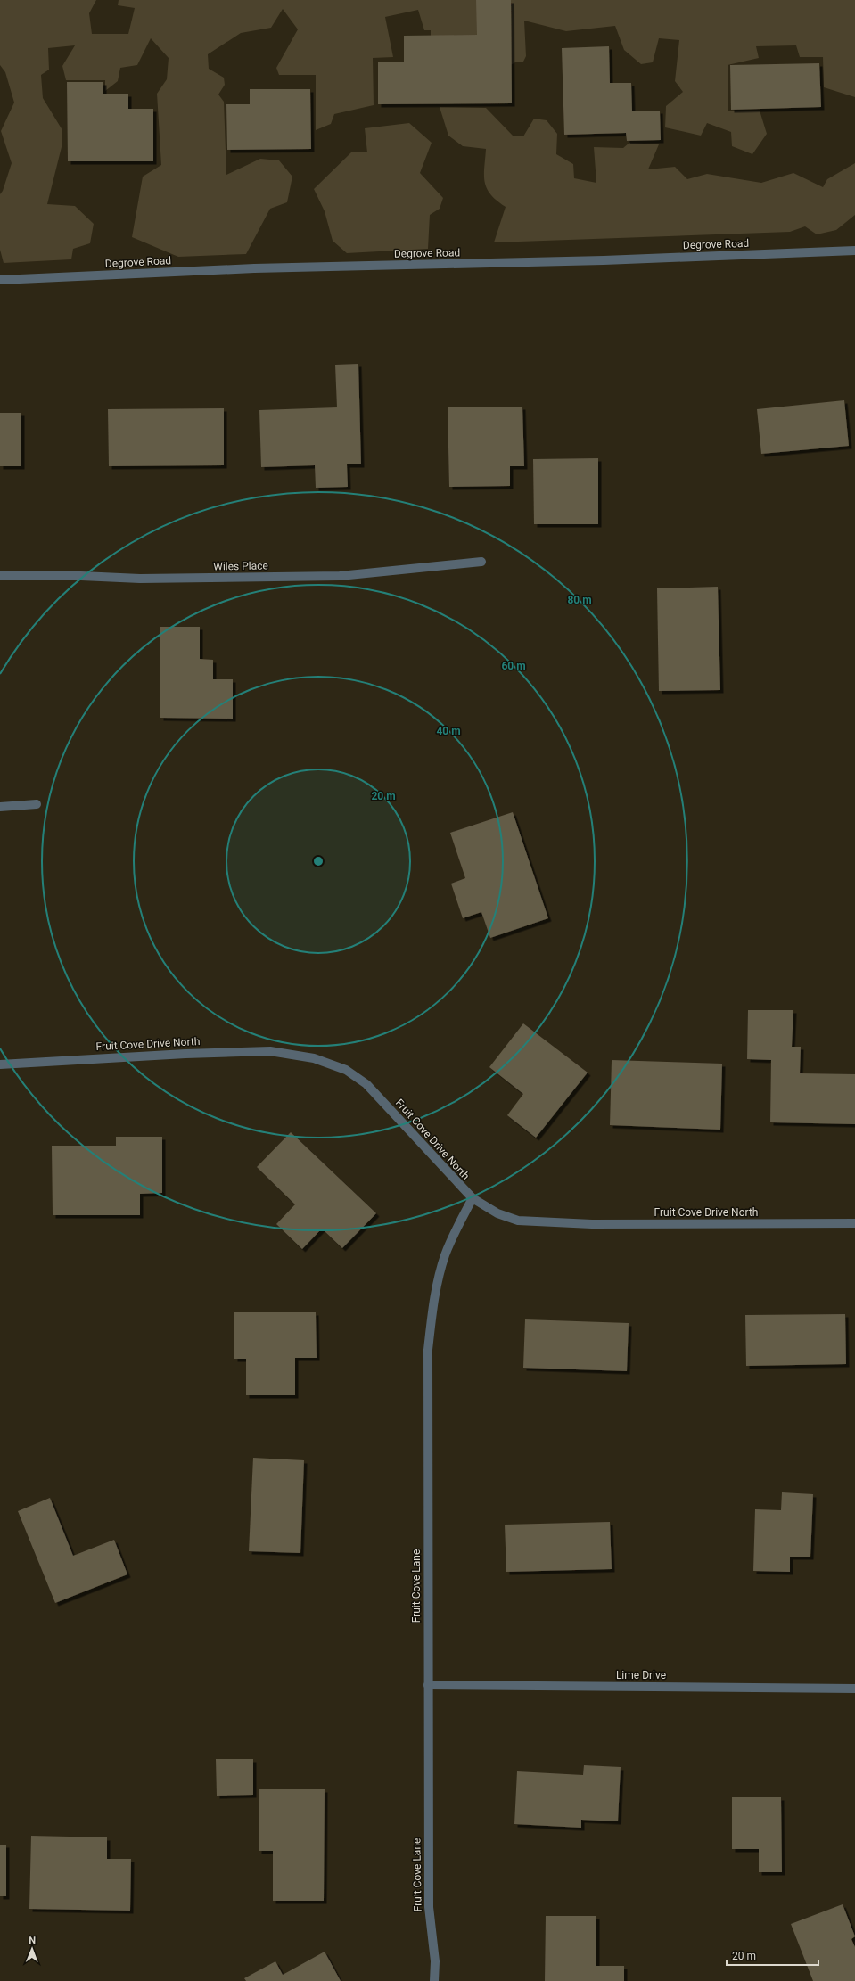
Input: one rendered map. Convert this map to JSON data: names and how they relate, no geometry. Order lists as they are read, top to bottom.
{
  "streets": {
    "street": [
      "Degrove Road",
      "Wiles Place",
      "Fruit Cove Drive North",
      "Fruit Cove Lane",
      "Lime Drive"
    ]
  },
  "crossings": [
    ["Fruit Cove Drive North", "Fruit Cove Lane"],
    ["Fruit Cove Lane", "Lime Drive"]
  ],
  "scale_bar": "20 m",
  "north": "top",
  "rings": [
    "80 m",
    "60 m",
    "40 m",
    "20 m"
  ]
}
